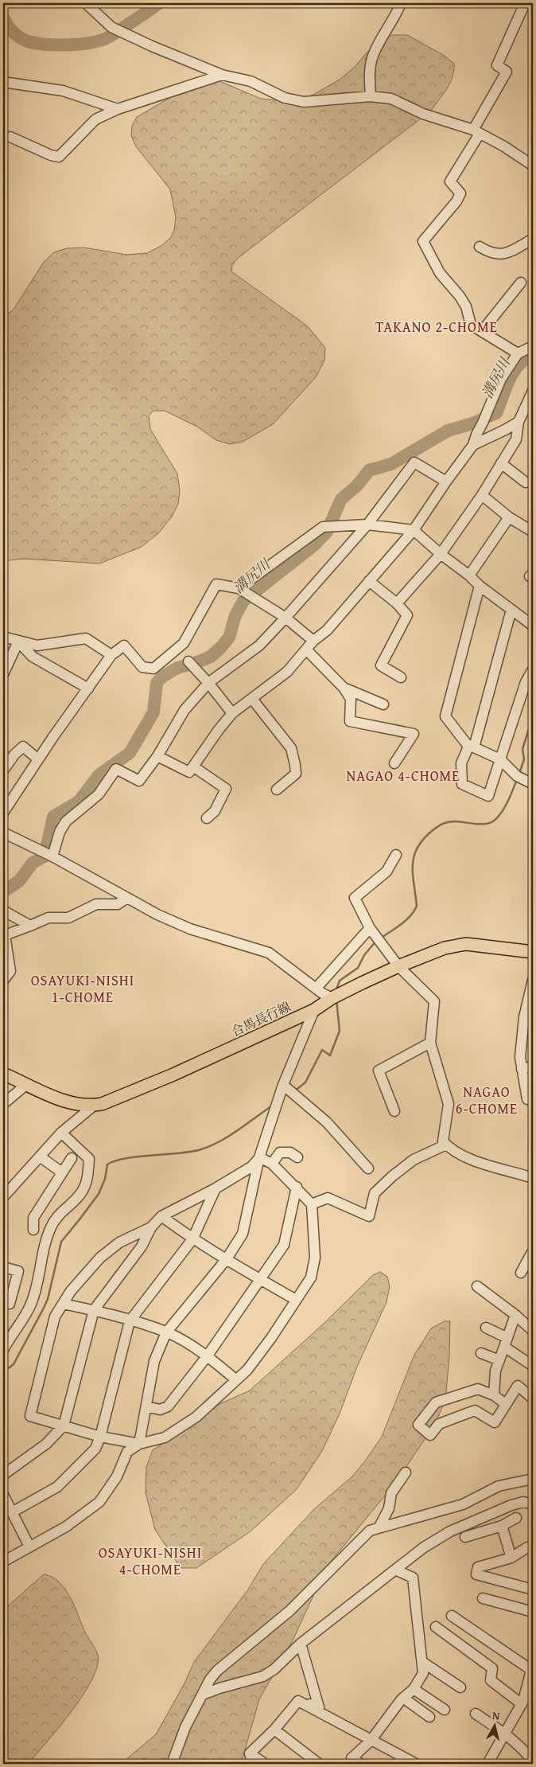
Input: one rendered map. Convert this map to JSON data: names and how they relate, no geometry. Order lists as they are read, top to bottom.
{
  "streets": {
    "main road": ["合馬長行線"]
  },
  "districts": [
    "TAKANO 2-CHOME",
    "NAGAO 4-CHOME",
    "OSAYUKI-NISHI 1-CHOME",
    "NAGAO 6-CHOME",
    "OSAYUKI-NISHI 4-CHOME"
  ],
  "water": ["溝尻川"],
  "north": "top"
}
